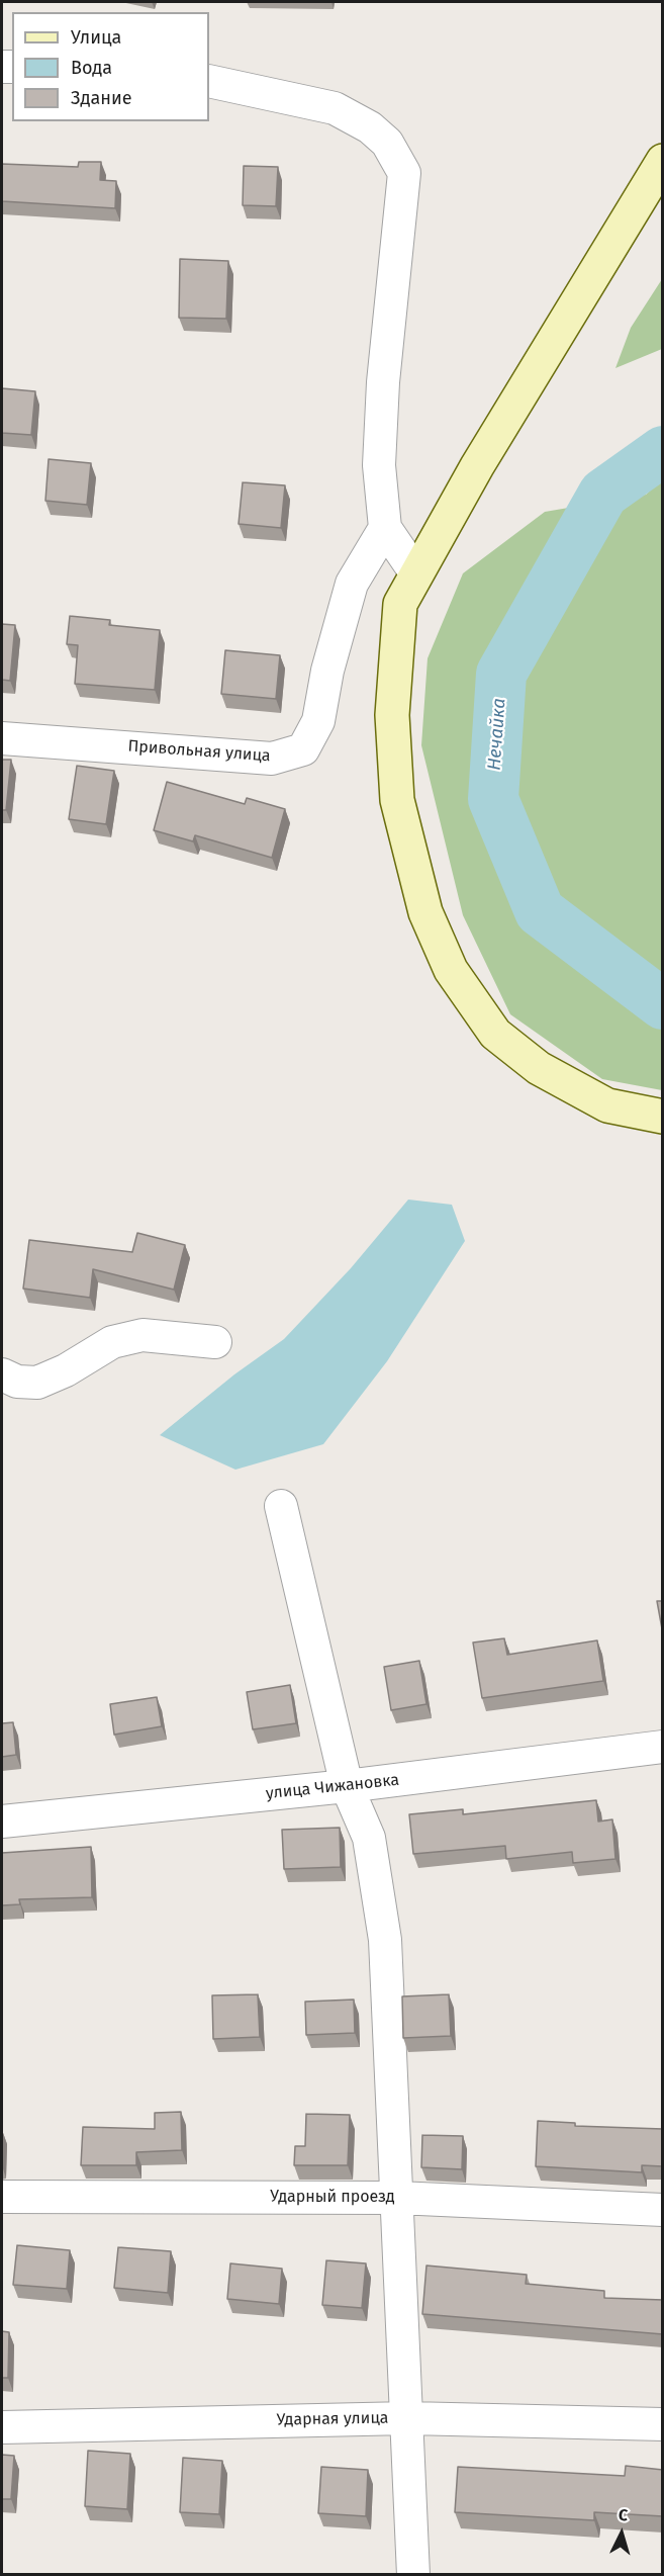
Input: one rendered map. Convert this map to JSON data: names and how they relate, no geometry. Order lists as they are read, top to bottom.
{
  "streets": {
    "street": [
      "Привольная улица",
      "улица Чижановка",
      "Ударный проезд",
      "Ударная улица"
    ]
  },
  "water": ["Нечайка"],
  "legend": ["Улица", "Вода", "Здание"],
  "north": "top"
}
